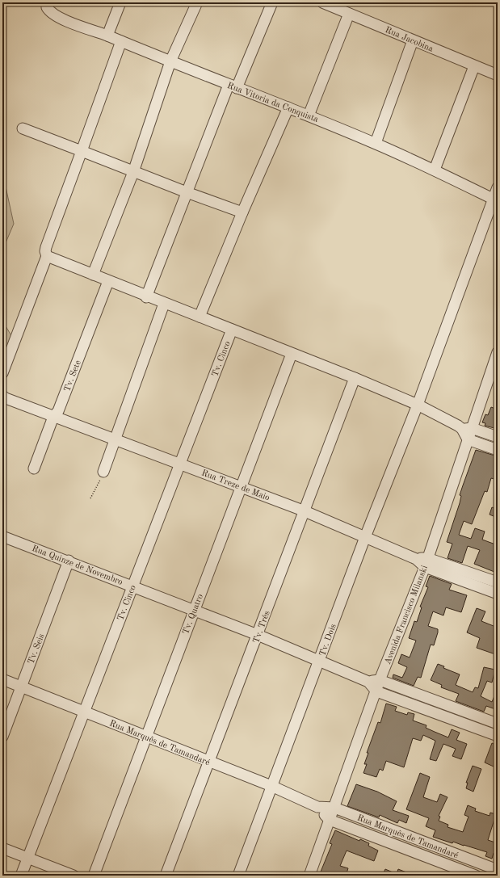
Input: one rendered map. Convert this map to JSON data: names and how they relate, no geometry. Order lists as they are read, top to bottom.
{
  "streets": {
    "street": [
      "Rua Jacobina",
      "Rua Vitoria da Conquista",
      "Tv. Cinco",
      "Tv. Sete",
      "Rua Treze de Maio",
      "Rua Quinze de Novembro",
      "Tv. Quatro",
      "Avenida Francisco Milanski",
      "Tv. Três",
      "Tv. Dois",
      "Tv. Seis",
      "Rua Marquês de Tamandaré"
    ]
  },
  "crossings": [
    ["Rua Vitoria da Conquista", "Tv. Dois"],
    ["Tv. Cinco", "Rua Treze de Maio"],
    ["Tv. Cinco", "Rua Quinze de Novembro"],
    ["Tv. Cinco", "Rua Marquês de Tamandaré"],
    ["Tv. Sete", "Rua Treze de Maio"],
    ["Rua Treze de Maio", "Tv. Quatro"],
    ["Rua Treze de Maio", "Avenida Francisco Milanski"],
    ["Rua Treze de Maio", "Tv. Três"],
    ["Rua Treze de Maio", "Tv. Dois"],
    ["Rua Quinze de Novembro", "Tv. Quatro"],
    ["Rua Quinze de Novembro", "Avenida Francisco Milanski"],
    ["Rua Quinze de Novembro", "Tv. Três"],
    ["Rua Quinze de Novembro", "Tv. Dois"],
    ["Rua Quinze de Novembro", "Tv. Seis"],
    ["Tv. Quatro", "Rua Marquês de Tamandaré"],
    ["Avenida Francisco Milanski", "Rua Marquês de Tamandaré"],
    ["Tv. Três", "Rua Marquês de Tamandaré"],
    ["Tv. Dois", "Rua Marquês de Tamandaré"],
    ["Tv. Seis", "Rua Marquês de Tamandaré"]
  ]
}
